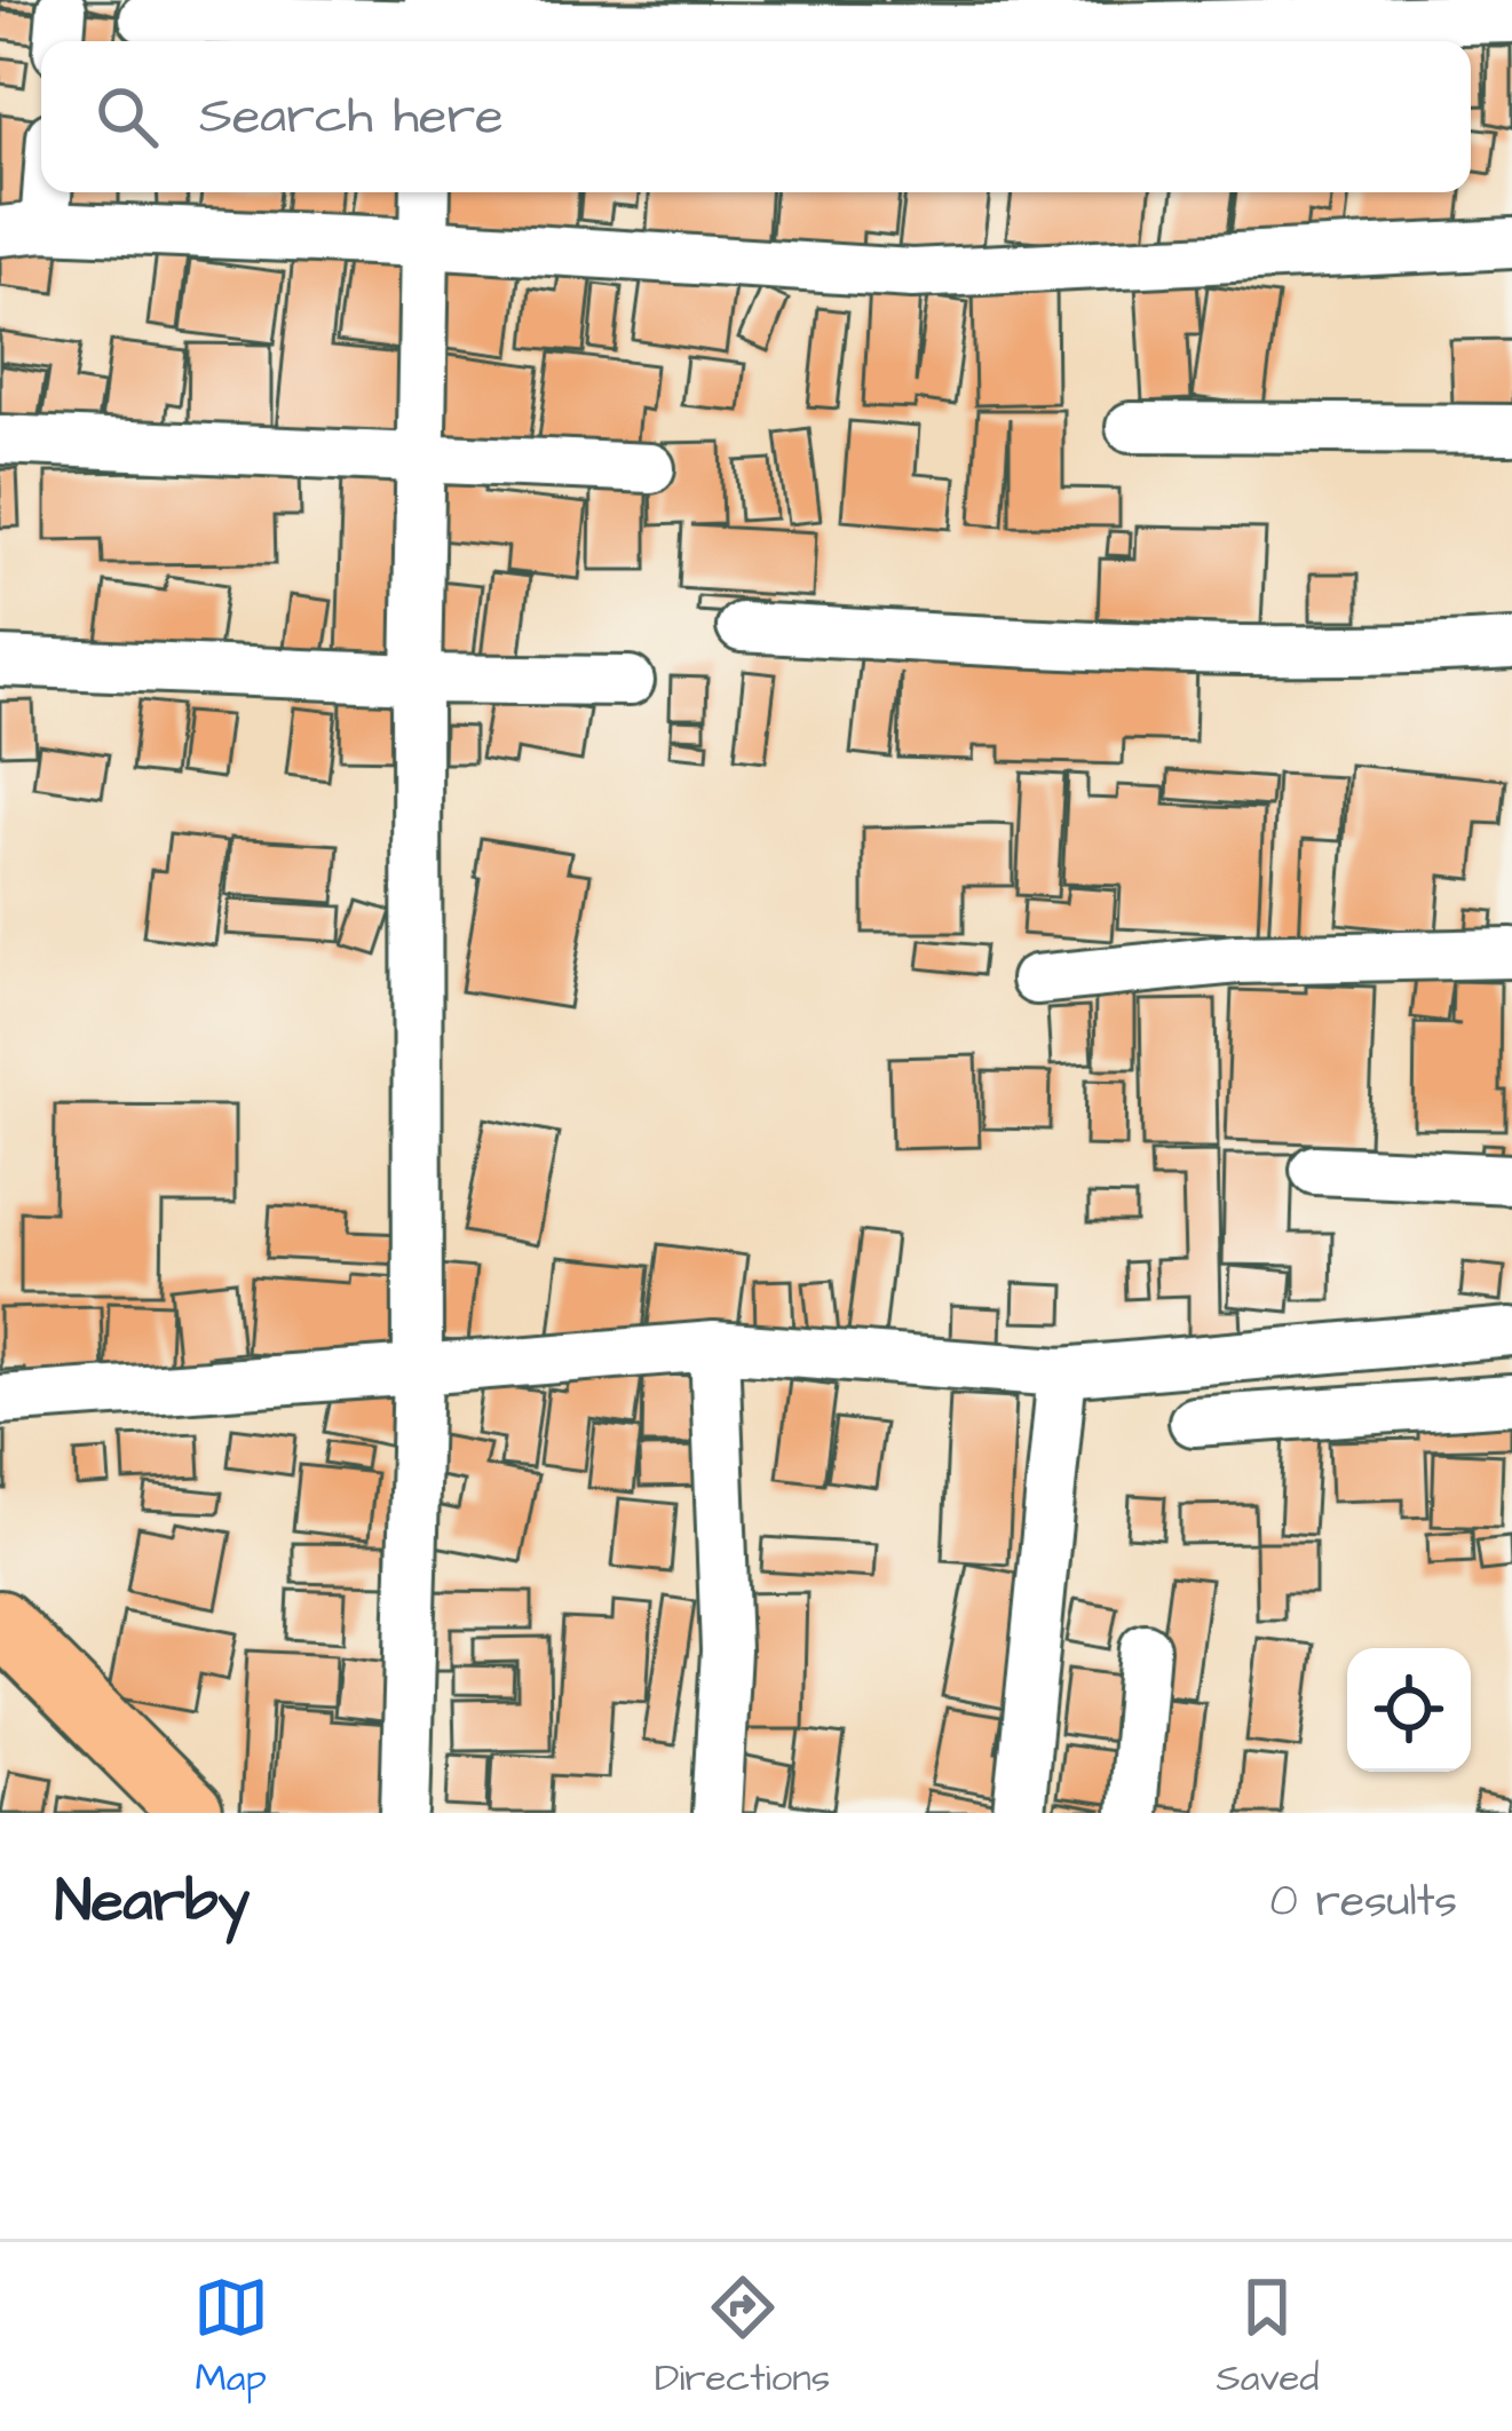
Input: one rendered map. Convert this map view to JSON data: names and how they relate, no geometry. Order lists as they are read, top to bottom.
{
  "page": {
    "search": "Search here",
    "heading": ["Nearby", "0 results"],
    "nav": ["Map", "Directions", "Saved"]
  }
}
